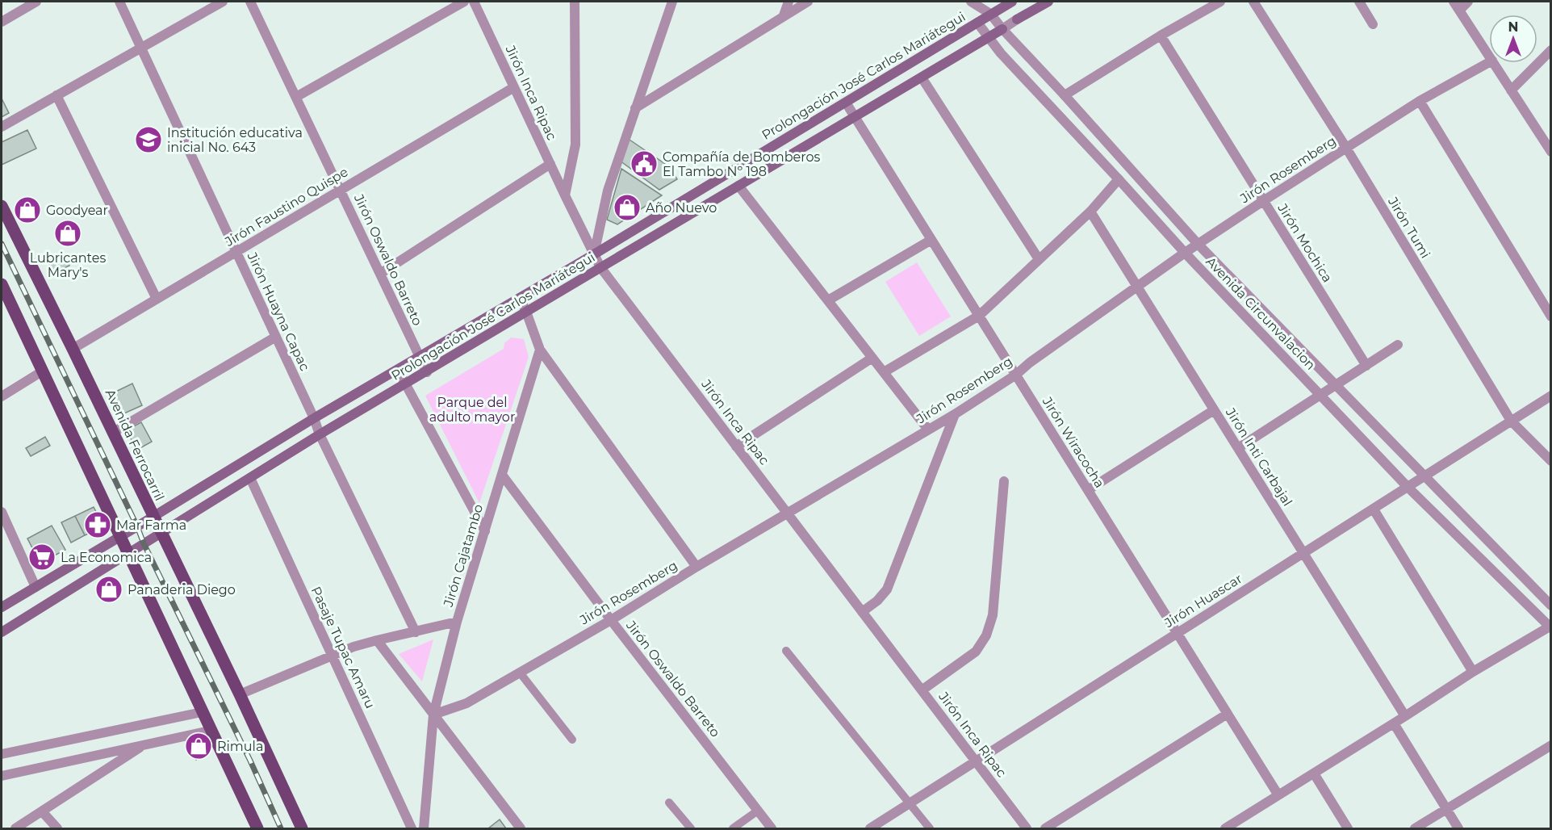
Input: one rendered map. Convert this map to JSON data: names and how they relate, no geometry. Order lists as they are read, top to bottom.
{
  "streets": {
    "main road": ["Prolongación José Carlos Mariátegui", "Avenida Ferrocarril"],
    "street": [
      "Jirón Inca Ripac",
      "Jirón Rosemberg",
      "Jirón Faustino Quispe",
      "Jirón Tumi",
      "Jirón Mochica",
      "Jirón Oswaldo Barreto",
      "Jirón Huayna Capac",
      "Avenida Circunvalacion",
      "Jirón Wiracocha",
      "Jirón Inti Carbajal",
      "Jirón Cajatambo",
      "Jirón Huascar",
      "Pasaje Tupac Amaru"
    ]
  },
  "crossings": [
    ["Prolongación José Carlos Mariátegui", "Jirón Inca Ripac"],
    ["Prolongación José Carlos Mariátegui", "Jirón Oswaldo Barreto"],
    ["Prolongación José Carlos Mariátegui", "Jirón Huayna Capac"],
    ["Prolongación José Carlos Mariátegui", "Avenida Circunvalacion"],
    ["Prolongación José Carlos Mariátegui", "Jirón Wiracocha"],
    ["Prolongación José Carlos Mariátegui", "Avenida Ferrocarril"],
    ["Prolongación José Carlos Mariátegui", "Pasaje Tupac Amaru"],
    ["Jirón Inca Ripac", "Jirón Rosemberg"],
    ["Jirón Inca Ripac", "Jirón Faustino Quispe"],
    ["Jirón Inca Ripac", "Jirón Huascar"],
    ["Jirón Rosemberg", "Jirón Tumi"],
    ["Jirón Rosemberg", "Jirón Mochica"],
    ["Jirón Rosemberg", "Jirón Oswaldo Barreto"],
    ["Jirón Rosemberg", "Avenida Circunvalacion"],
    ["Jirón Rosemberg", "Jirón Wiracocha"],
    ["Jirón Rosemberg", "Jirón Inti Carbajal"],
    ["Jirón Rosemberg", "Jirón Cajatambo"],
    ["Jirón Faustino Quispe", "Jirón Oswaldo Barreto"],
    ["Jirón Faustino Quispe", "Jirón Huayna Capac"],
    ["Jirón Faustino Quispe", "Avenida Ferrocarril"],
    ["Jirón Tumi", "Jirón Huascar"],
    ["Jirón Oswaldo Barreto", "Jirón Cajatambo"],
    ["Avenida Circunvalacion", "Jirón Huascar"],
    ["Jirón Wiracocha", "Jirón Huascar"],
    ["Jirón Inti Carbajal", "Jirón Huascar"]
  ],
  "parks": ["Parque del adulto mayor"],
  "places": {
    "school or university": ["Institución educativa inicial No. 643"],
    "public building": ["Compañía de Bomberos El Tambo Nº 198"],
    "shop": [
      "Año Nuevo",
      "Goodyear",
      "Lubricantes Mary's",
      "Panaderia Diego",
      "Rimula"
    ],
    "pharmacy": ["Mar Farma"],
    "supermarket": ["La Economica"]
  },
  "north": "top"
}
